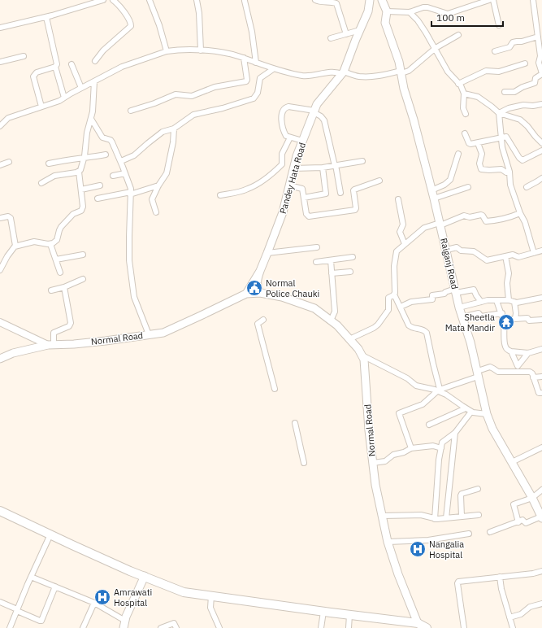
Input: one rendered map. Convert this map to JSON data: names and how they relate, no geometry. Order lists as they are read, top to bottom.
{
  "streets": {
    "main road": ["Pandey Hata Road", "Raiganj Road", "Normal Road"]
  },
  "places": {
    "public building": ["Normal Police Chauki"],
    "temple": ["Sheetla Mata Mandir"],
    "hospital": ["Nangalia Hospital", "Amrawati Hospital"]
  },
  "scale_bar": "100 m"
}
